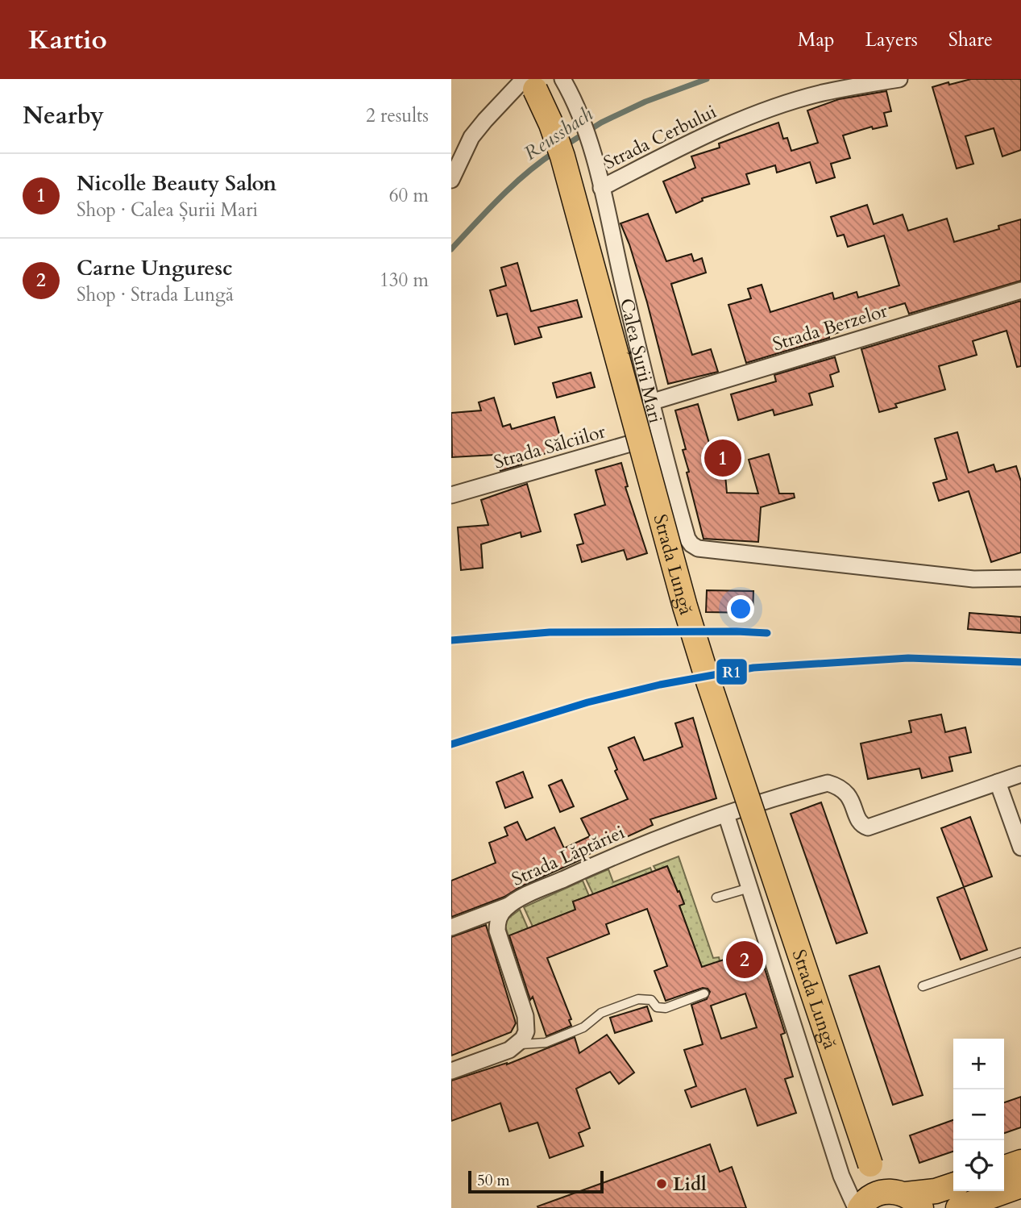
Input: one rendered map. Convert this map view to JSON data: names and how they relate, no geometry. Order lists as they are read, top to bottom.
{
  "streets": {
    "main road": ["Strada Lungă"],
    "street": [
      "Strada Cerbului",
      "Strada Berzelor",
      "Calea Șurii Mari",
      "Strada Sălciilor",
      "Strada Lăptăriei"
    ]
  },
  "crossings": [
    ["Strada Cerbului", "Calea Șurii Mari"],
    ["Strada Berzelor", "Calea Șurii Mari"],
    ["Calea Șurii Mari", "Strada Sălciilor"],
    ["Strada Lungă", "Strada Lăptăriei"]
  ],
  "water": ["Reussbach"],
  "places": ["Lidl"],
  "lines": ["transit line R1"],
  "scale_bar": "50 m",
  "page": {
    "header": "Kartio",
    "nav": ["Map", "Layers", "Share"],
    "heading": ["Nearby", "2 results"],
    "list": [
      {
        "mark": "1",
        "name": "Nicolle Beauty Salon",
        "note": "Shop · Calea Șurii Mari",
        "value": "60 m"
      },
      {
        "mark": "2",
        "name": "Carne Unguresc",
        "note": "Shop · Strada Lungă",
        "value": "130 m"
      }
    ],
    "pins": ["1", "2"],
    "map_buttons": ["+", "−"],
    "scale": "50 m"
  }
}
